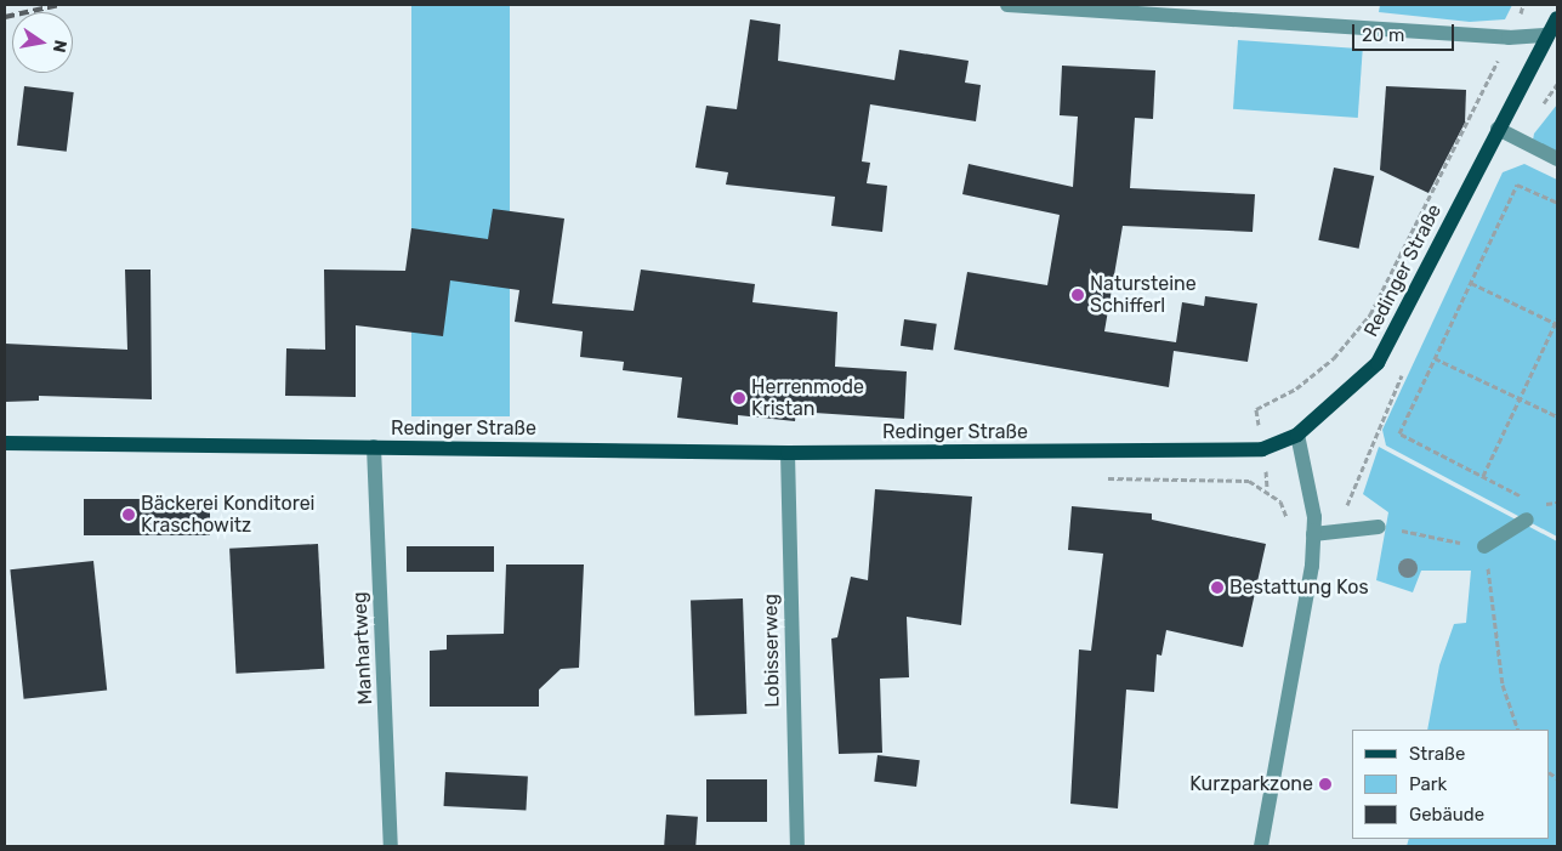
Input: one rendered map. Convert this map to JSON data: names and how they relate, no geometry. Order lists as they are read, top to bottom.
{
  "streets": {
    "main road": ["Redinger Straße"],
    "street": ["Manhartweg", "Lobisserweg"]
  },
  "crossings": [
    ["Redinger Straße", "Manhartweg"],
    ["Redinger Straße", "Lobisserweg"]
  ],
  "places": [
    "Natursteine Schifferl",
    "Herrenmode Kristan",
    "Bäckerei Konditorei Kraschowitz",
    "Bestattung Kos",
    "Kurzparkzone"
  ],
  "legend": ["Straße", "Park", "Gebäude"],
  "scale_bar": "20 m",
  "north": "right"
}
